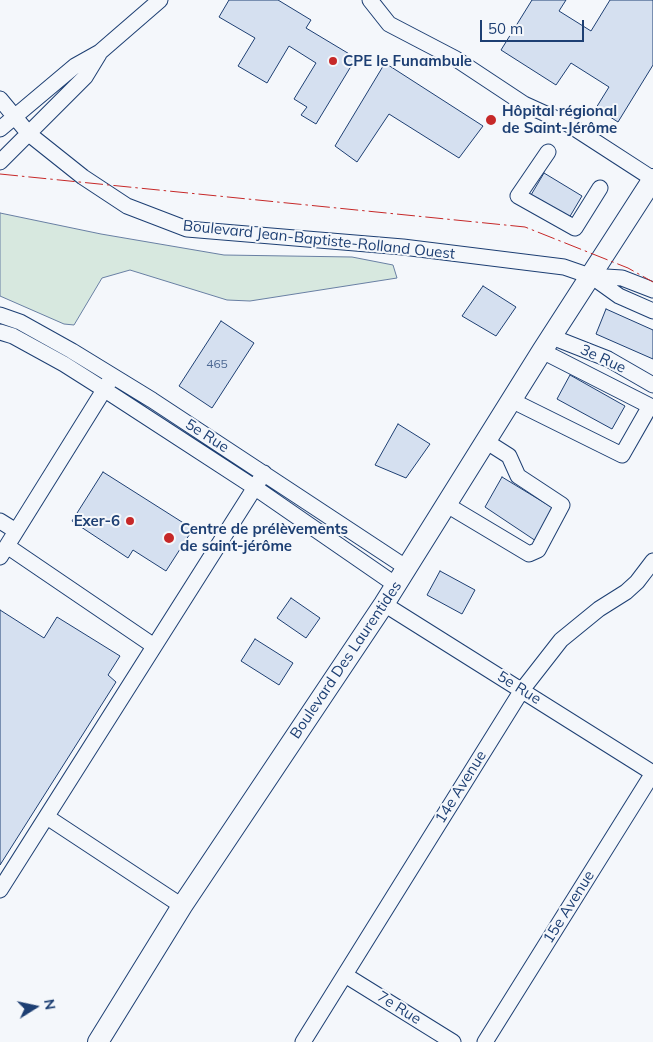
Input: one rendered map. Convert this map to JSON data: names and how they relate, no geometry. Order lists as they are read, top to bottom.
{
  "streets": {
    "main road": ["Boulevard Des Laurentides"],
    "street": [
      "Boulevard Jean-Baptiste-Rolland Ouest",
      "3e Rue",
      "5e Rue",
      "14e Avenue",
      "15e Avenue",
      "7e Rue"
    ]
  },
  "crossings": [
    ["Boulevard Jean-Baptiste-Rolland Ouest", "Boulevard Des Laurentides"],
    ["3e Rue", "Boulevard Des Laurentides"],
    ["5e Rue", "Boulevard Des Laurentides"],
    ["5e Rue", "14e Avenue"],
    ["5e Rue", "15e Avenue"],
    ["14e Avenue", "7e Rue"]
  ],
  "places": [
    "CPE le Funambule",
    "Hôpital régional de Saint-Jérôme",
    "Exer-6",
    "Centre de prélèvements de saint-jérôme"
  ],
  "house_numbers": ["465"],
  "scale_bar": "50 m",
  "north": "right"
}
